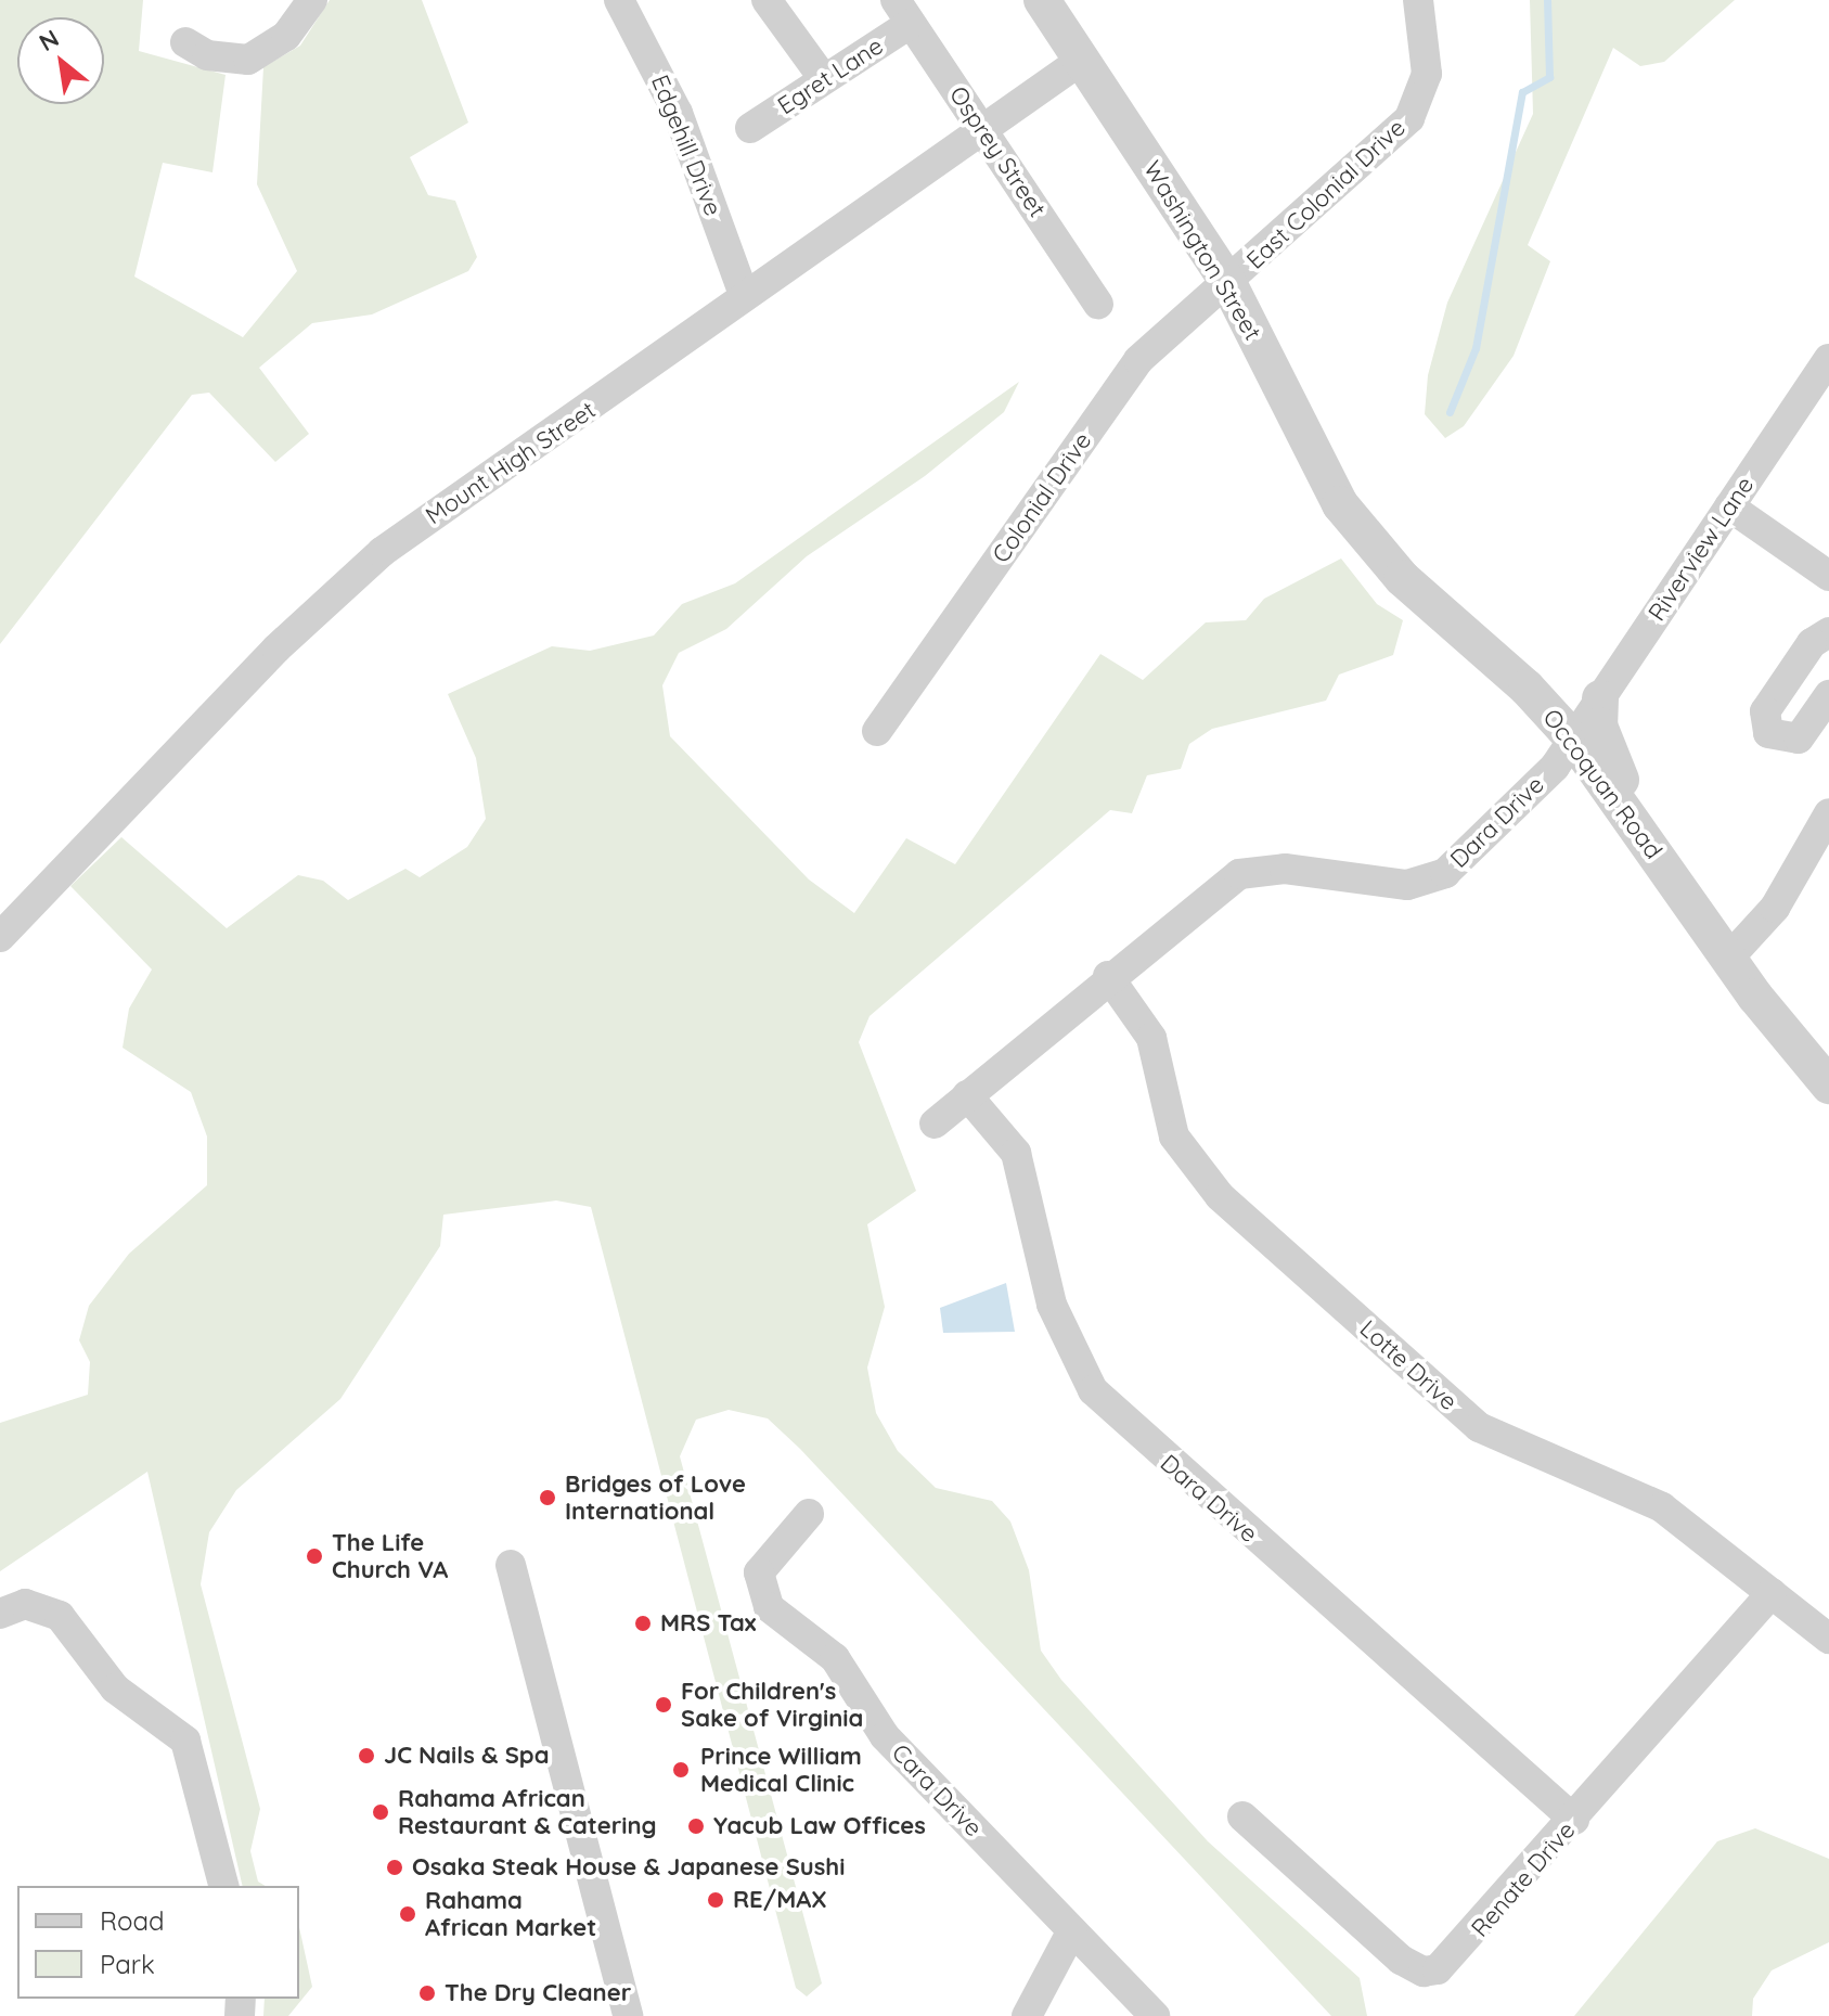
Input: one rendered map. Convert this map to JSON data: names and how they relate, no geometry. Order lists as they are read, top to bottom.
{
  "streets": {
    "street": [
      "Egret Lane",
      "Edgehill Drive",
      "Osprey Street",
      "East Colonial Drive",
      "Washington Street",
      "Mount High Street",
      "Colonial Drive",
      "Riverview Lane",
      "Occoquan Road",
      "Dara Drive",
      "Lotte Drive",
      "Cara Drive",
      "Renate Drive"
    ]
  },
  "crossings": [
    ["Egret Lane", "Osprey Street"],
    ["Edgehill Drive", "Mount High Street"],
    ["Osprey Street", "Mount High Street"],
    ["East Colonial Drive", "Washington Street"],
    ["East Colonial Drive", "Colonial Drive"],
    ["Washington Street", "Mount High Street"],
    ["Washington Street", "Colonial Drive"],
    ["Washington Street", "Occoquan Road"],
    ["Riverview Lane", "Occoquan Road"],
    ["Riverview Lane", "Dara Drive"],
    ["Occoquan Road", "Dara Drive"],
    ["Dara Drive", "Lotte Drive"],
    ["Dara Drive", "Renate Drive"],
    ["Lotte Drive", "Renate Drive"]
  ],
  "places": [
    "Bridges of Love International",
    "The Life Church VA",
    "MRS Tax",
    "For Children's Sake of Virginia",
    "JC Nails & Spa",
    "Prince William Medical Clinic",
    "Rahama African Restaurant & Catering",
    "Yacub Law Offices",
    "Osaka Steak House & Japanese Sushi",
    "RE/MAX",
    "Rahama African Market",
    "The Dry Cleaner"
  ],
  "legend": ["Road", "Park"],
  "north": "top left"
}
